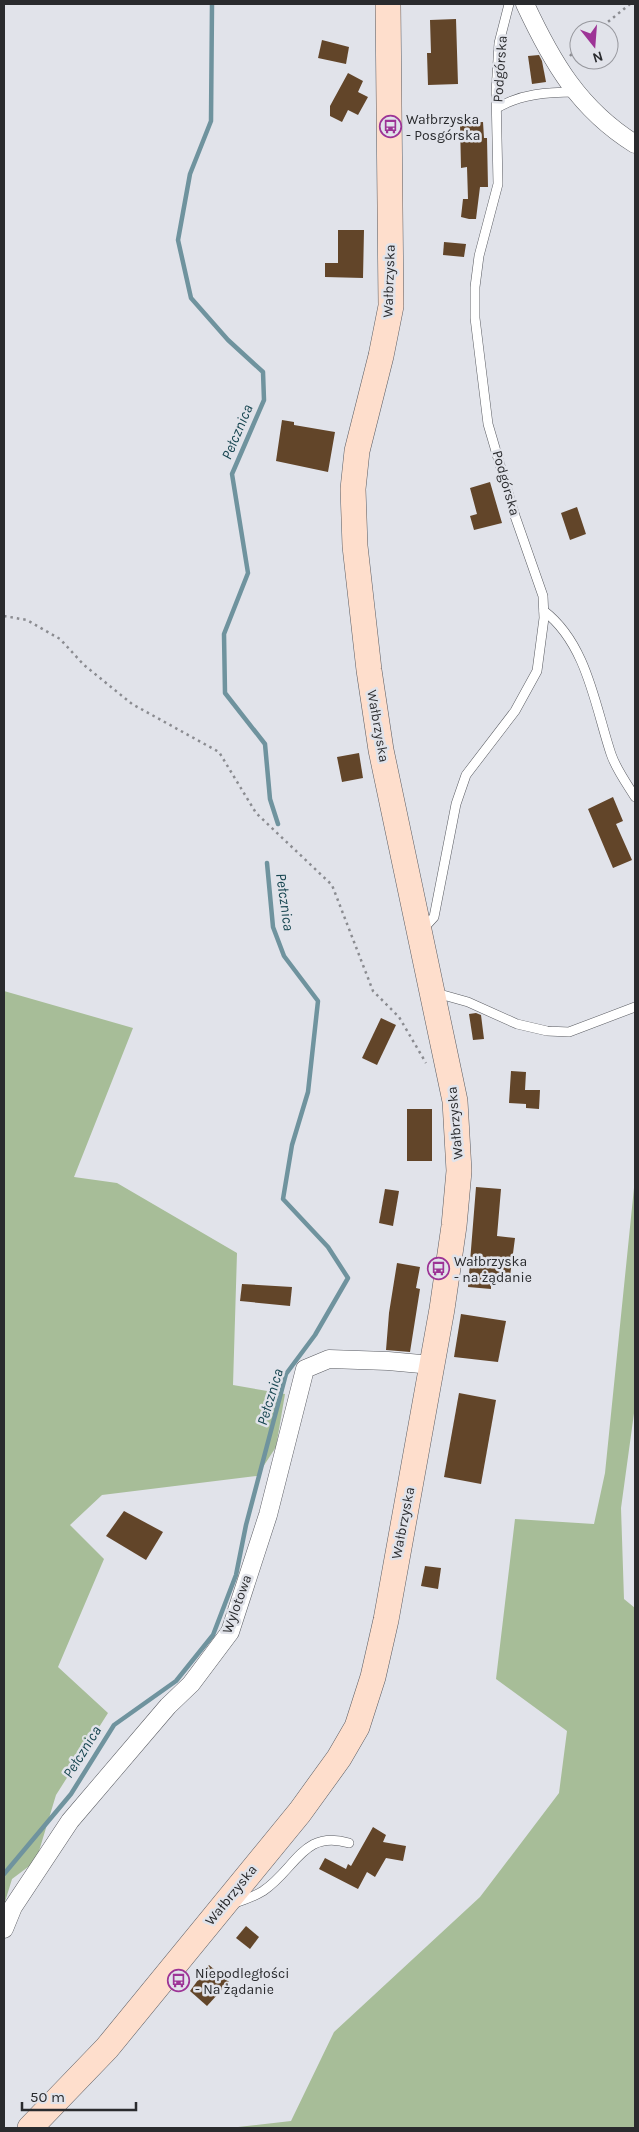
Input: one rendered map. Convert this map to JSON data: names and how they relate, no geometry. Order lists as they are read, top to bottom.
{
  "streets": {
    "main road": ["Wałbrzyska"],
    "street": ["Wylotowa"],
    "lane": ["Podgórska"]
  },
  "crossings": [
    ["Podgórska", "Wałbrzyska"],
    ["Wałbrzyska", "Wylotowa"]
  ],
  "water": ["Pełcznica"],
  "places": {
    "bus stop": ["Wałbrzyska - Posgórska", "Wałbrzyska - na żądanie", "Niepodległości - Na żądanie"]
  },
  "scale_bar": "50 m",
  "north": "bottom"
}
